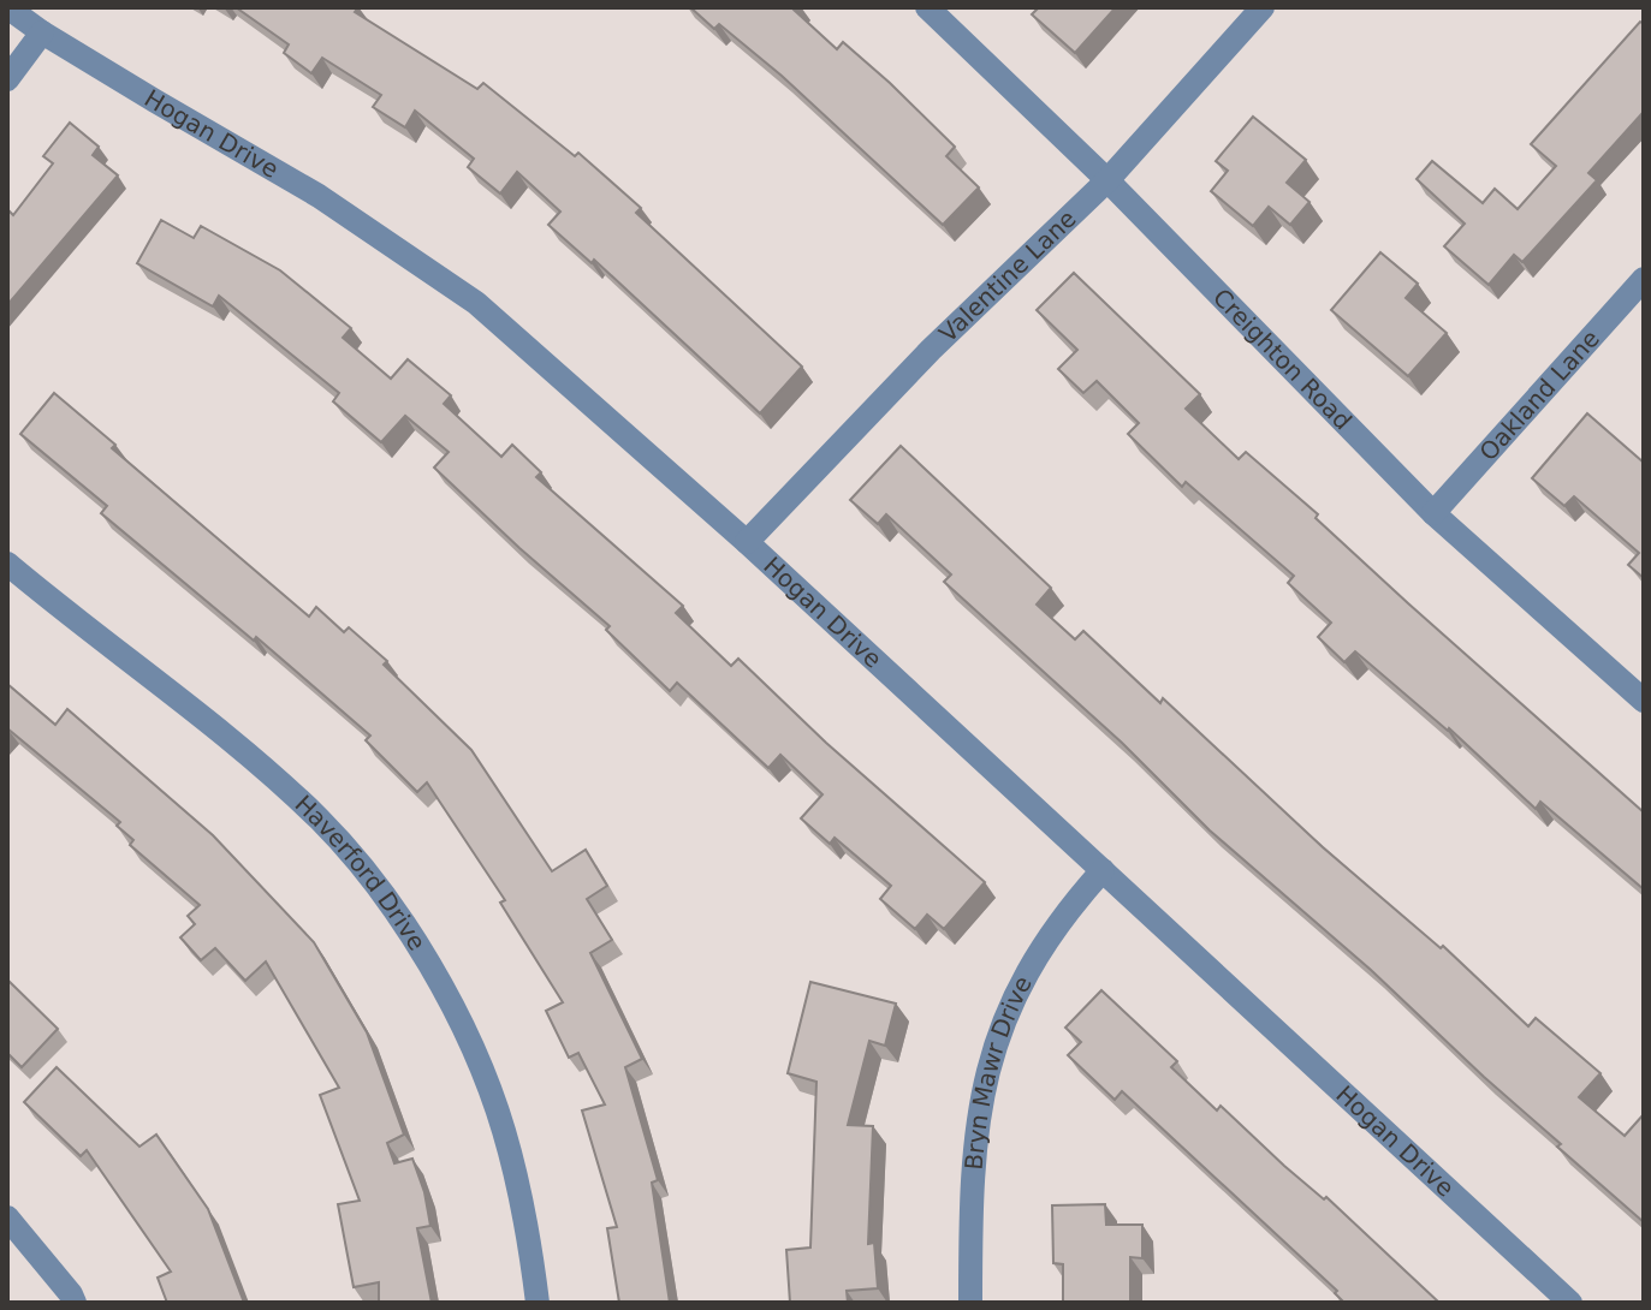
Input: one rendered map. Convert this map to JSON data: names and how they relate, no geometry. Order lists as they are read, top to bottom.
{
  "streets": {
    "street": [
      "Hogan Drive",
      "Valentine Lane",
      "Creighton Road",
      "Oakland Lane",
      "Haverford Drive",
      "Bryn Mawr Drive"
    ]
  },
  "crossings": [
    ["Hogan Drive", "Valentine Lane"],
    ["Hogan Drive", "Bryn Mawr Drive"],
    ["Valentine Lane", "Creighton Road"],
    ["Creighton Road", "Oakland Lane"]
  ]
}
